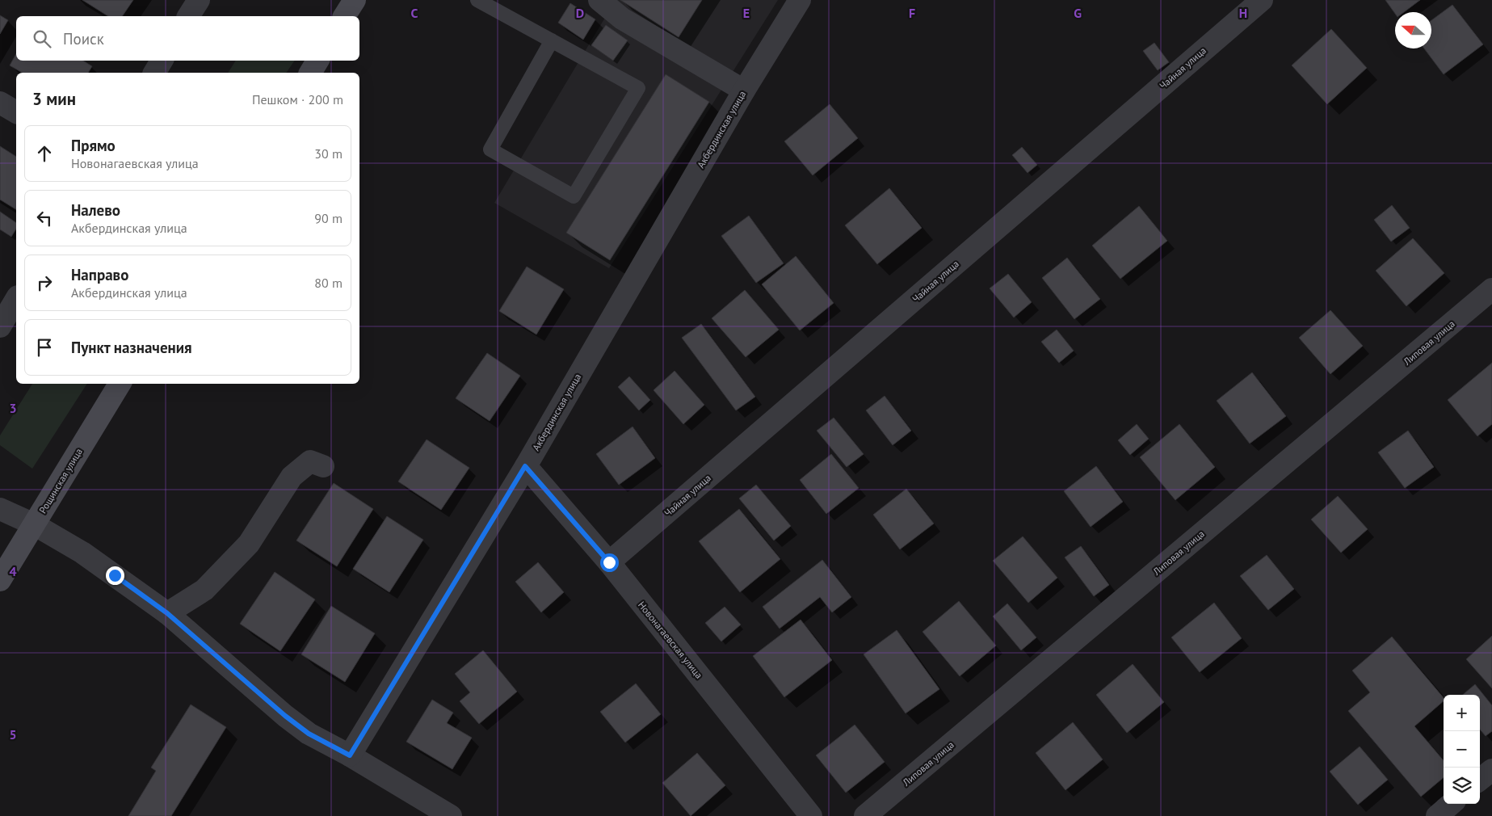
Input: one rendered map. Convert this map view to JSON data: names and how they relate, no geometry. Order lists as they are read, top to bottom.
{
  "streets": {
    "street": [
      "Чайная улица",
      "Акбердинская улица",
      "Липовая улица",
      "Рощинская улица",
      "Новонагаевская улица"
    ]
  },
  "crossings": [
    ["Чайная улица", "Новонагаевская улица"],
    ["Акбердинская улица", "Новонагаевская улица"]
  ],
  "north": "left",
  "page": {
    "search": "Поиск",
    "heading": ["3 мин", "Пешком · 200 m"],
    "list": [
      ["Прямо", "Новонагаевская улица", "30 m"],
      ["Налево", "Акбердинская улица", "90 m"],
      ["Направо", "Акбердинская улица", "80 m"],
      "Пункт назначения"
    ],
    "map_buttons": ["+", "−"]
  },
  "grid": {
    "columns": [
      "C",
      "D",
      "E",
      "F",
      "G",
      "H"
    ],
    "rows": ["3", "4", "5"]
  }
}
